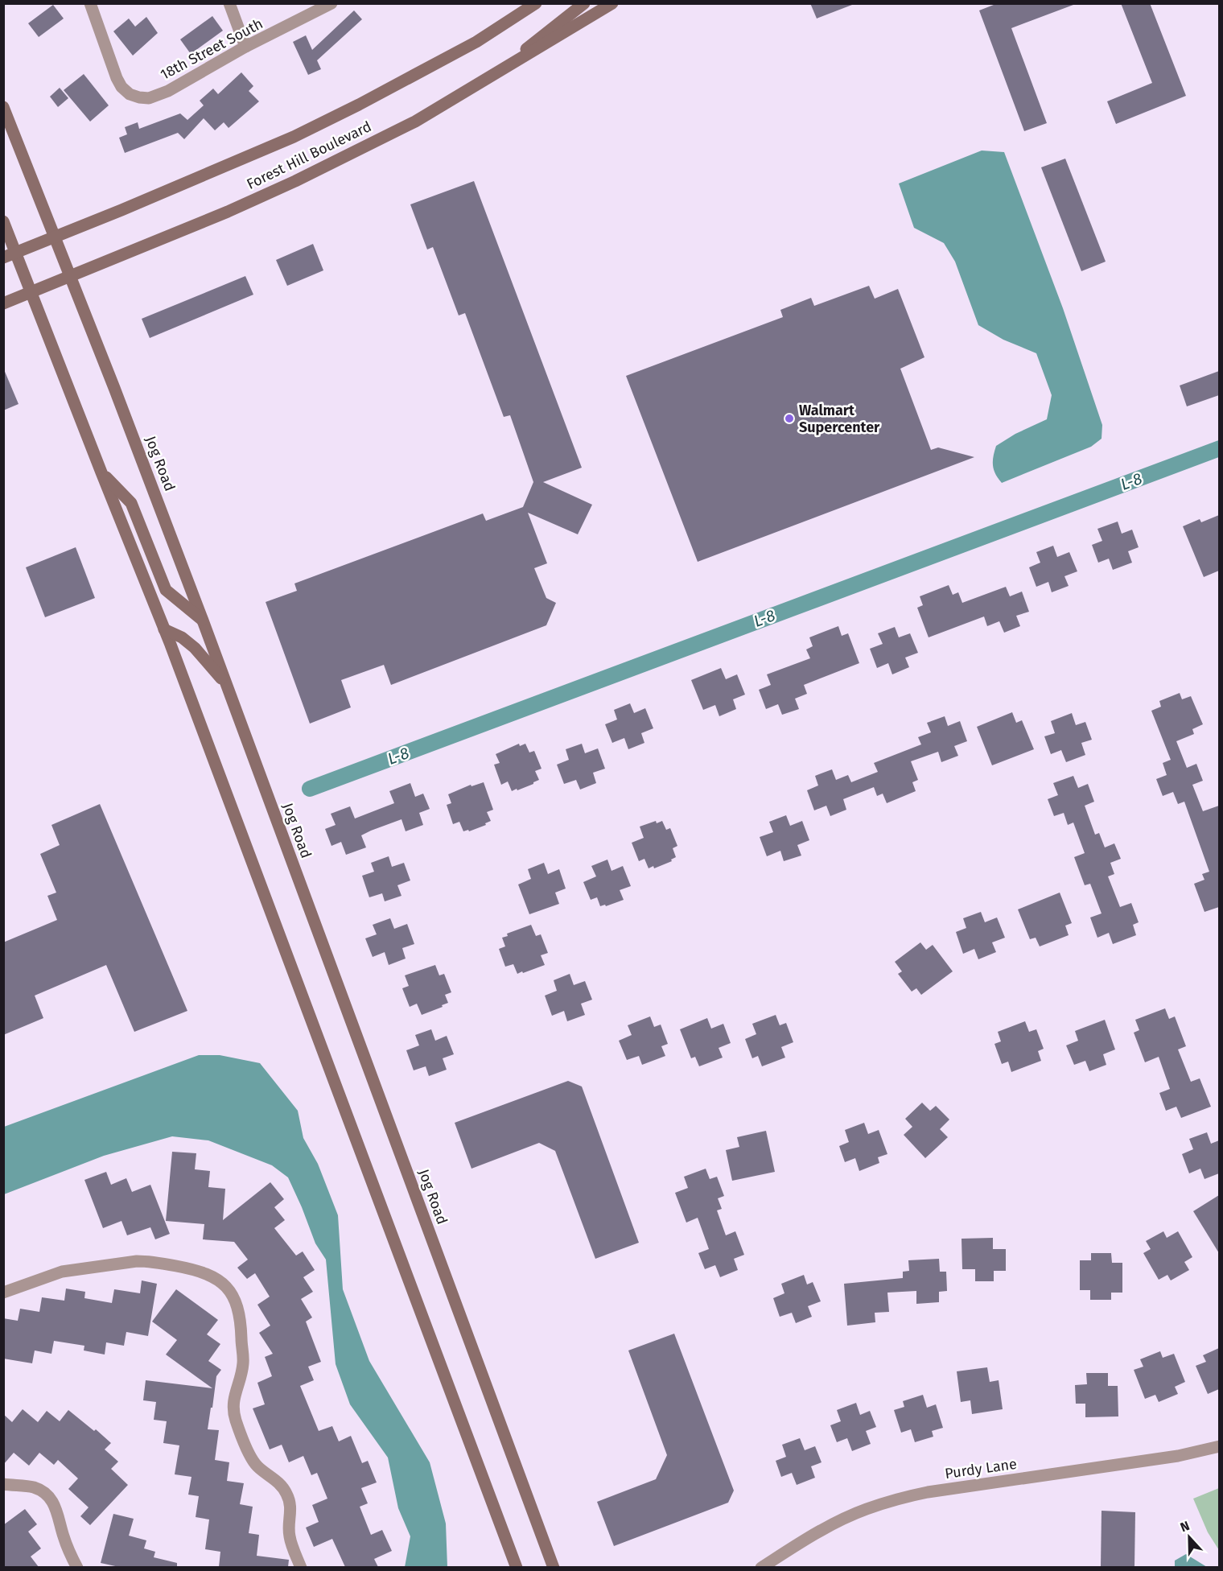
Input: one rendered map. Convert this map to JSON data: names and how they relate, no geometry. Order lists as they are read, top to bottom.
{
  "streets": {
    "main road": ["Forest Hill Boulevard", "Jog Road"],
    "street": ["18th Street South", "Purdy Lane"]
  },
  "crossings": [
    ["Forest Hill Boulevard", "Jog Road"]
  ],
  "water": ["L-8"],
  "places": ["Walmart Supercenter"],
  "north": "top"
}
